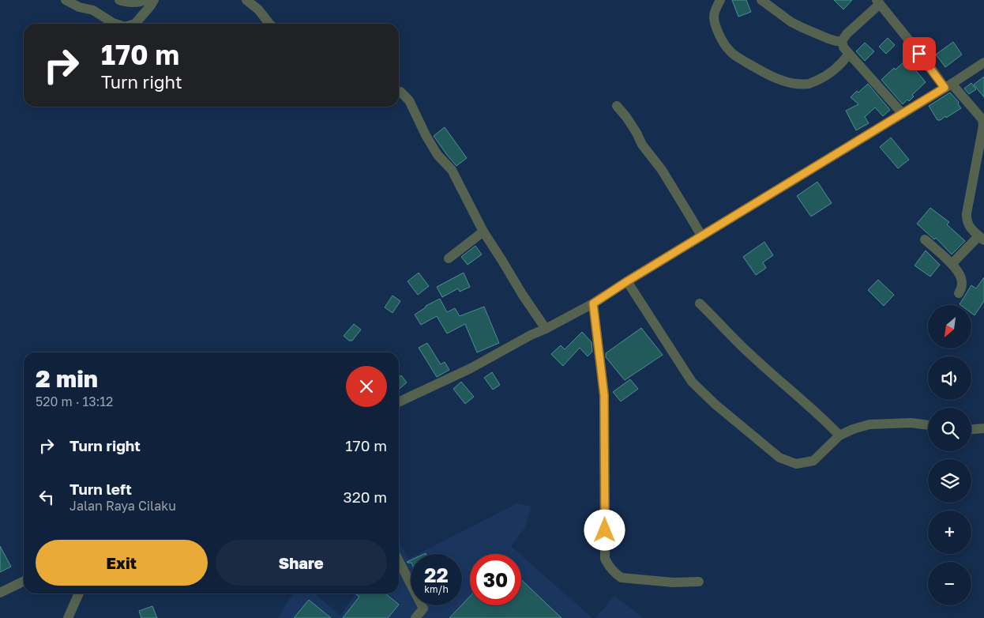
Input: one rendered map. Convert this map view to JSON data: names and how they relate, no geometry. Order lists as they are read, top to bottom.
{
  "north": "bottom left",
  "page": {
    "turn": ["170 m", "Turn right"],
    "map_buttons": ["+", "−"],
    "heading": ["2 min", "520 m · 13:12"],
    "list": [
      {
        "name": "Turn right",
        "value": "170 m"
      },
      {
        "name": "Turn left",
        "note": "Jalan Raya Cilaku",
        "value": "320 m"
      }
    ],
    "buttons": ["Exit", "Share"],
    "speed": "22 km/h",
    "limit": "30"
  }
}
